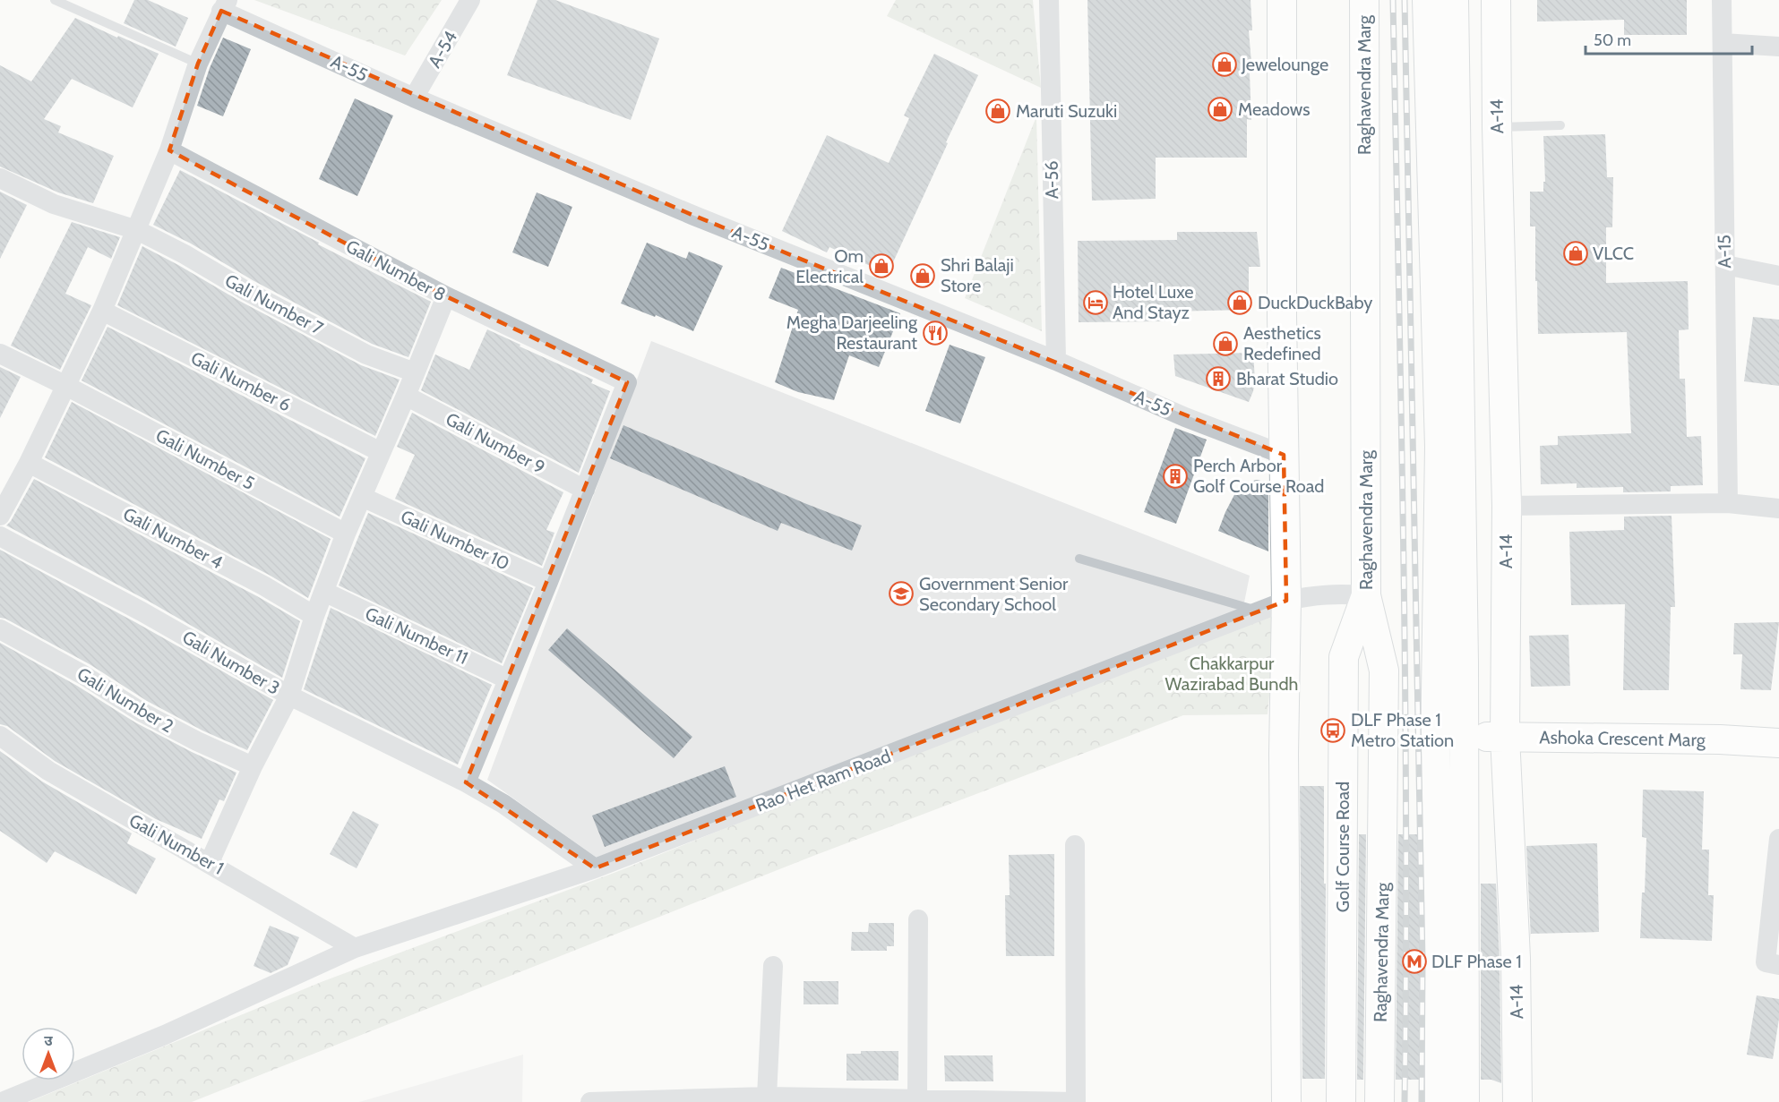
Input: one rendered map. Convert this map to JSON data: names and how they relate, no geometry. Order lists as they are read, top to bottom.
{
  "streets": {
    "street": [
      "A-54",
      "A-55",
      "Raghavendra Marg",
      "A-14",
      "A-56",
      "A-15",
      "Gali Number 8",
      "Gali Number 7",
      "Gali Number 6",
      "Gali Number 9",
      "Gali Number 5",
      "Gali Number 4",
      "Gali Number 10",
      "Gali Number 11",
      "Gali Number 3",
      "Gali Number 2",
      "Ashoka Crescent Marg",
      "Rao Het Ram Road",
      "Gali Number 1",
      "Golf Course Road"
    ]
  },
  "crossings": [
    ["A-54", "A-55"],
    ["A-55", "A-56"],
    ["Raghavendra Marg", "Rao Het Ram Road"],
    ["Raghavendra Marg", "Golf Course Road"],
    ["A-14", "Ashoka Crescent Marg"],
    ["Gali Number 8", "Gali Number 9"],
    ["Gali Number 3", "Rao Het Ram Road"],
    ["Rao Het Ram Road", "Gali Number 1"],
    ["Rao Het Ram Road", "Golf Course Road"]
  ],
  "parks": ["Chakkarpur Wazirabad Bundh"],
  "places": {
    "shop": [
      "Jewelounge",
      "Meadows",
      "Maruti Suzuki",
      "VLCC",
      "Om Electrical",
      "Shri Balaji Store",
      "DuckDuckBaby",
      "Aesthetics Redefined"
    ],
    "hotel": ["Hotel Luxe And Stayz"],
    "restaurant": ["Megha Darjeeling Restaurant"],
    "building": ["Bharat Studio", "Perch Arbor Golf Course Road"],
    "school or university": ["Government Senior Secondary School"],
    "bus stop": ["DLF Phase 1 Metro Station"],
    "metro station": ["DLF Phase 1"]
  },
  "scale_bar": "50 m",
  "north": "top"
}
